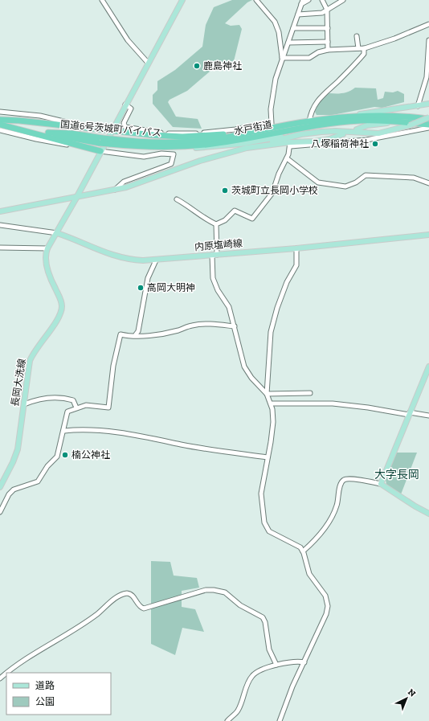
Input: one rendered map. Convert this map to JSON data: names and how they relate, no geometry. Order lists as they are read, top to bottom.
{
  "streets": {
    "highway": ["水戸街道", "国道6号茨城町バイパス"],
    "main road": ["内原塩崎線", "長岡大洗線"]
  },
  "crossings": [
    ["水戸街道", "国道6号茨城町バイパス"],
    ["内原塩崎線", "長岡大洗線"]
  ],
  "districts": ["大字長岡"],
  "places": [
    "鹿島神社",
    "八塚稲荷神社",
    "茨城町立長岡小学校",
    "高岡大明神",
    "楠公神社"
  ],
  "legend": ["道路", "公園"],
  "north": "top right"
}
